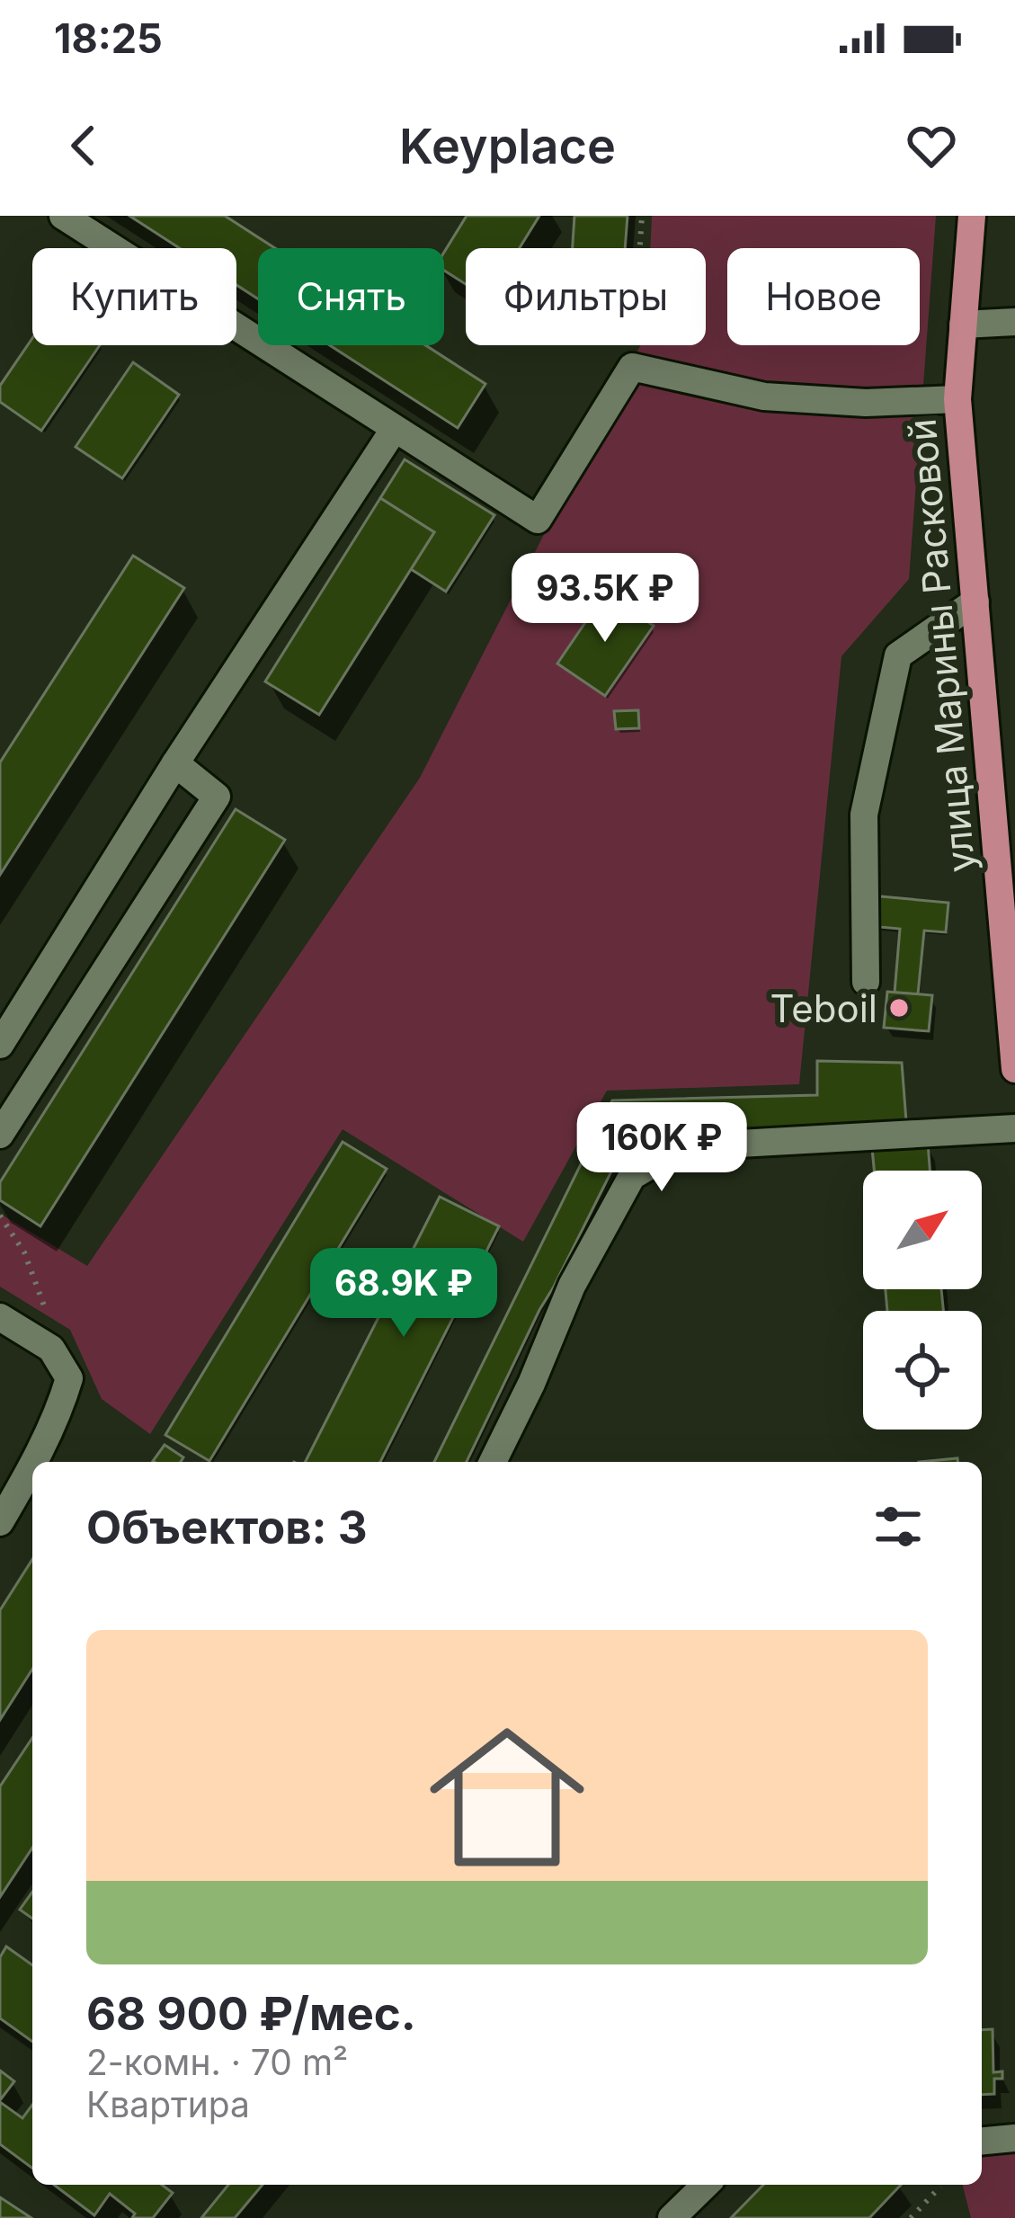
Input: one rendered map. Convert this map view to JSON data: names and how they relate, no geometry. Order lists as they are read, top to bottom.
{
  "streets": {
    "main road": ["улица Марины Расковой"]
  },
  "places": ["Teboil"],
  "north": "top right",
  "page": {
    "status": "18:25",
    "header": "Keyplace",
    "chip": [
      "Купить",
      "Снять",
      "Фильтры",
      "Новое"
    ],
    "price": ["93.5K ₽", "160K ₽", "68.9K ₽"],
    "heading": "Объектов: 3",
    "list": [
      {
        "name": "68 900 ₽/мес.",
        "note": "2-комн. · 70 m² · Квартира"
      }
    ]
  }
}
